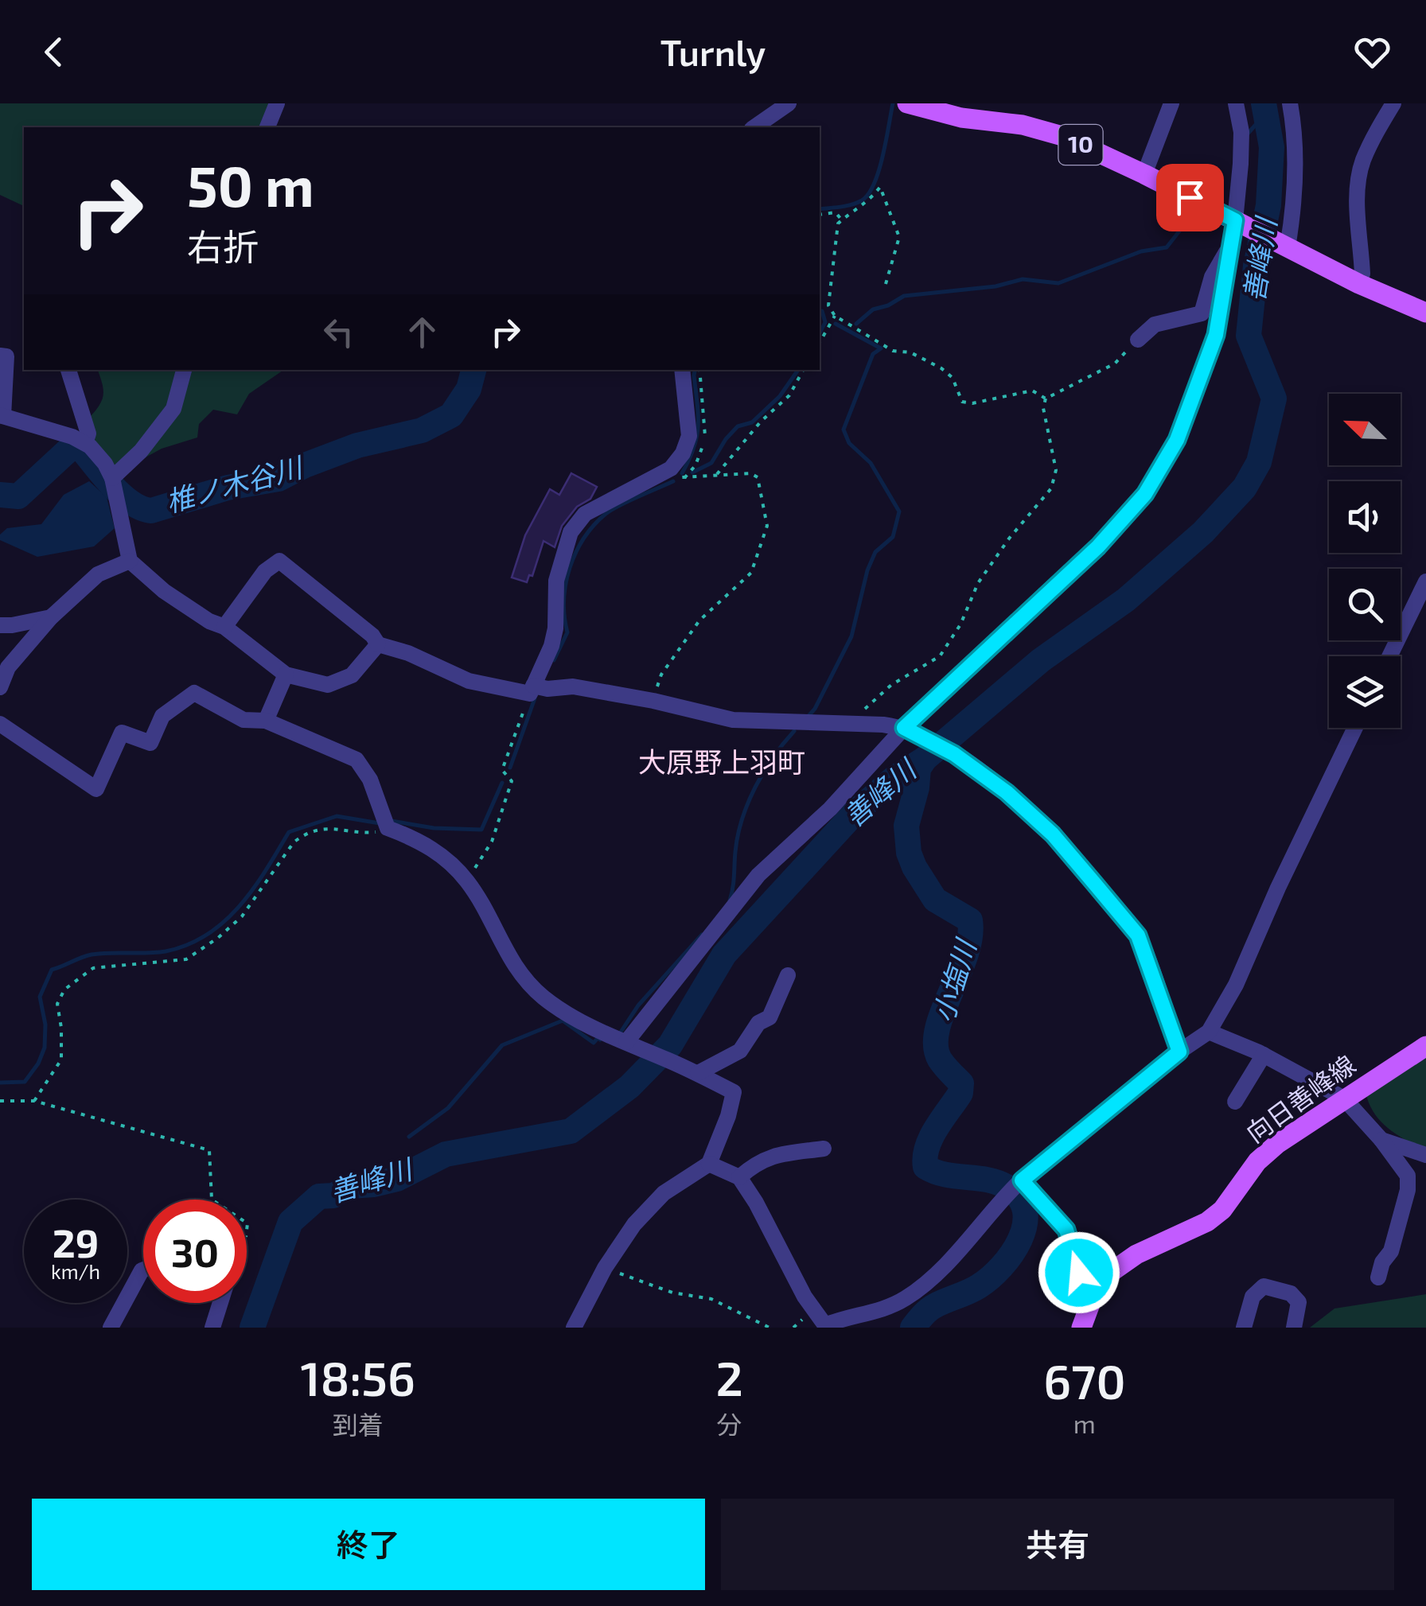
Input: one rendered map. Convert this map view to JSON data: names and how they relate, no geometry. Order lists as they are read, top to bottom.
{
  "streets": {
    "main road": ["10", "向日善峰線"]
  },
  "districts": ["大原野上羽町"],
  "water": ["善峰川", "椎ノ木谷川", "小塩川"],
  "north": "top left",
  "page": {
    "header": "Turnly",
    "turn": ["50 m", "右折"],
    "speed": "29 km/h",
    "limit": "30",
    "eta": [
      "18:56",
      "到着",
      "2",
      "分",
      "670",
      "m"
    ],
    "buttons": ["終了", "共有"]
  }
}
